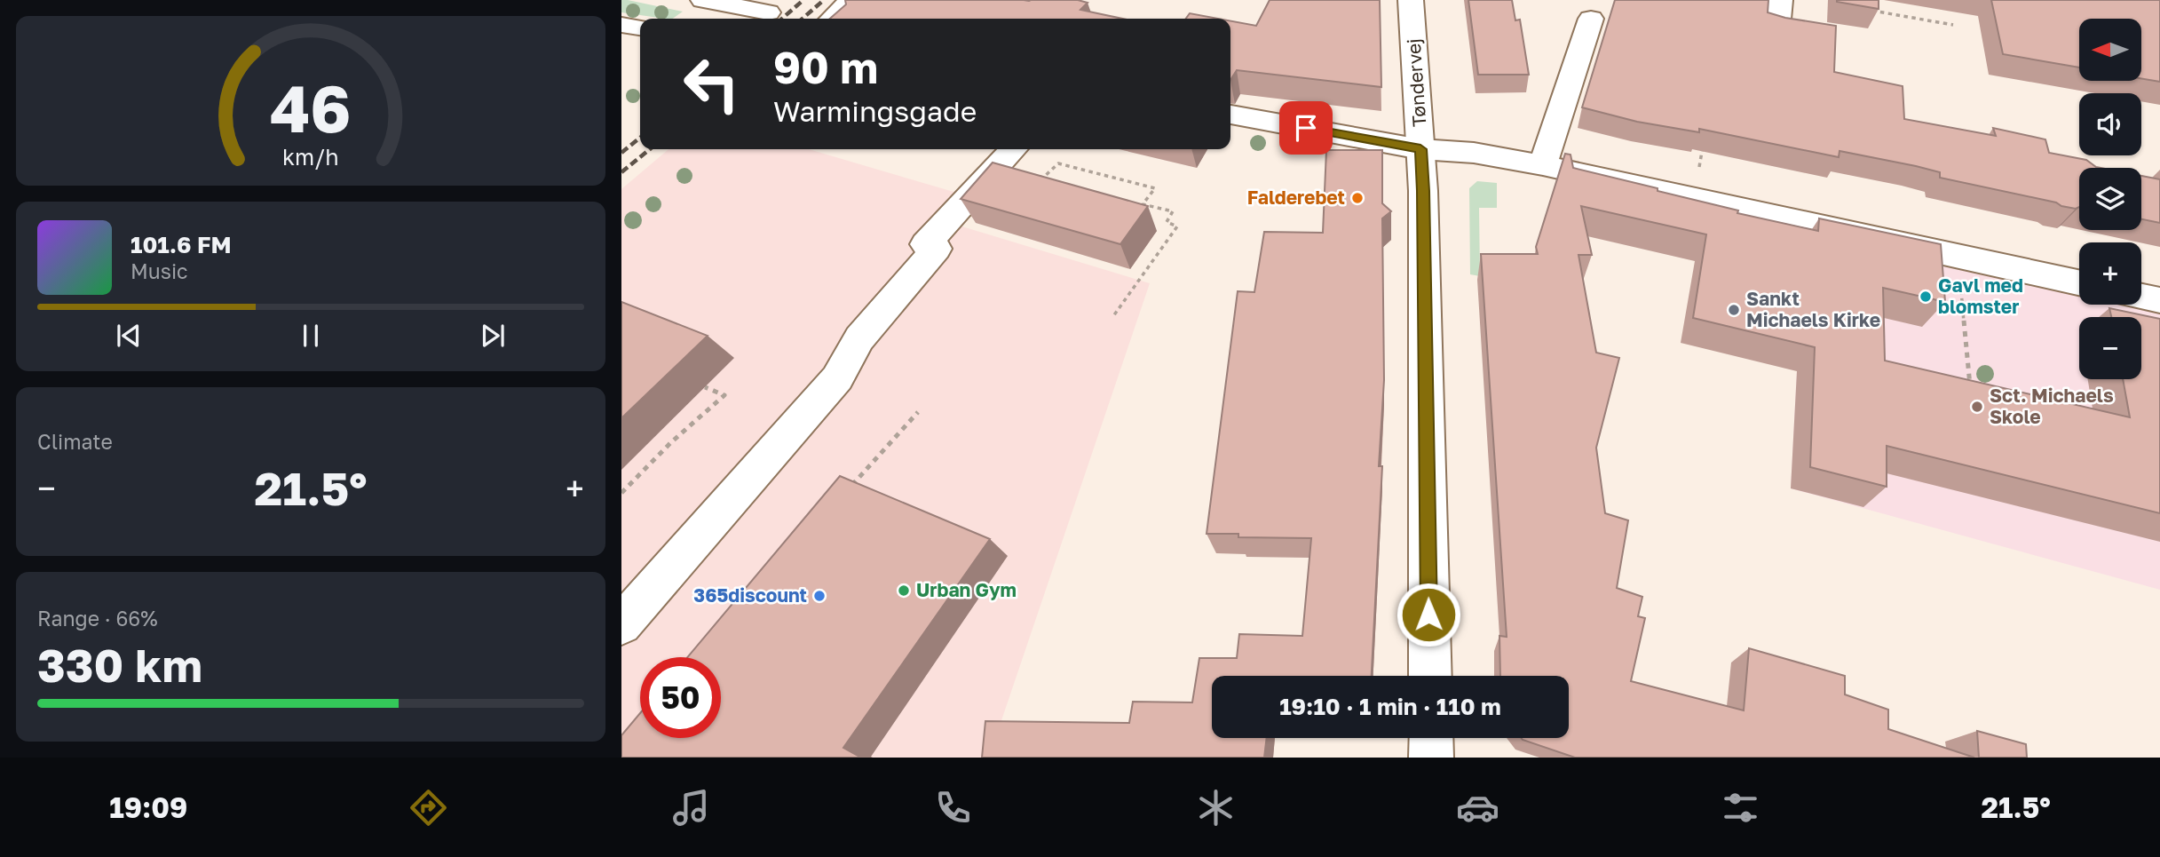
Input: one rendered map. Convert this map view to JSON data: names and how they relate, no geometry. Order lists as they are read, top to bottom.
{
  "streets": {
    "street": ["Tøndervej"]
  },
  "places": [
    "Falderebet",
    "Gavl med blomster",
    "Sankt Michaels Kirke",
    "Sct. Michaels Skole",
    "Urban Gym",
    "365discount"
  ],
  "north": "left",
  "page": {
    "map_buttons": ["+", "−"],
    "turn": ["90 m", "Warmingsgade"],
    "song": ["101.6 FM", "Music"],
    "tile": [
      "Climate",
      ["Range · 66%", "330 km"]
    ],
    "heat": ["−", "21.5°", "+"],
    "limit": "50",
    "trip": "19:10 · 1 min · 110 m",
    "tabs": ["19:09", "21.5°"],
    "gauge": ["46", "km/h"]
  }
}
